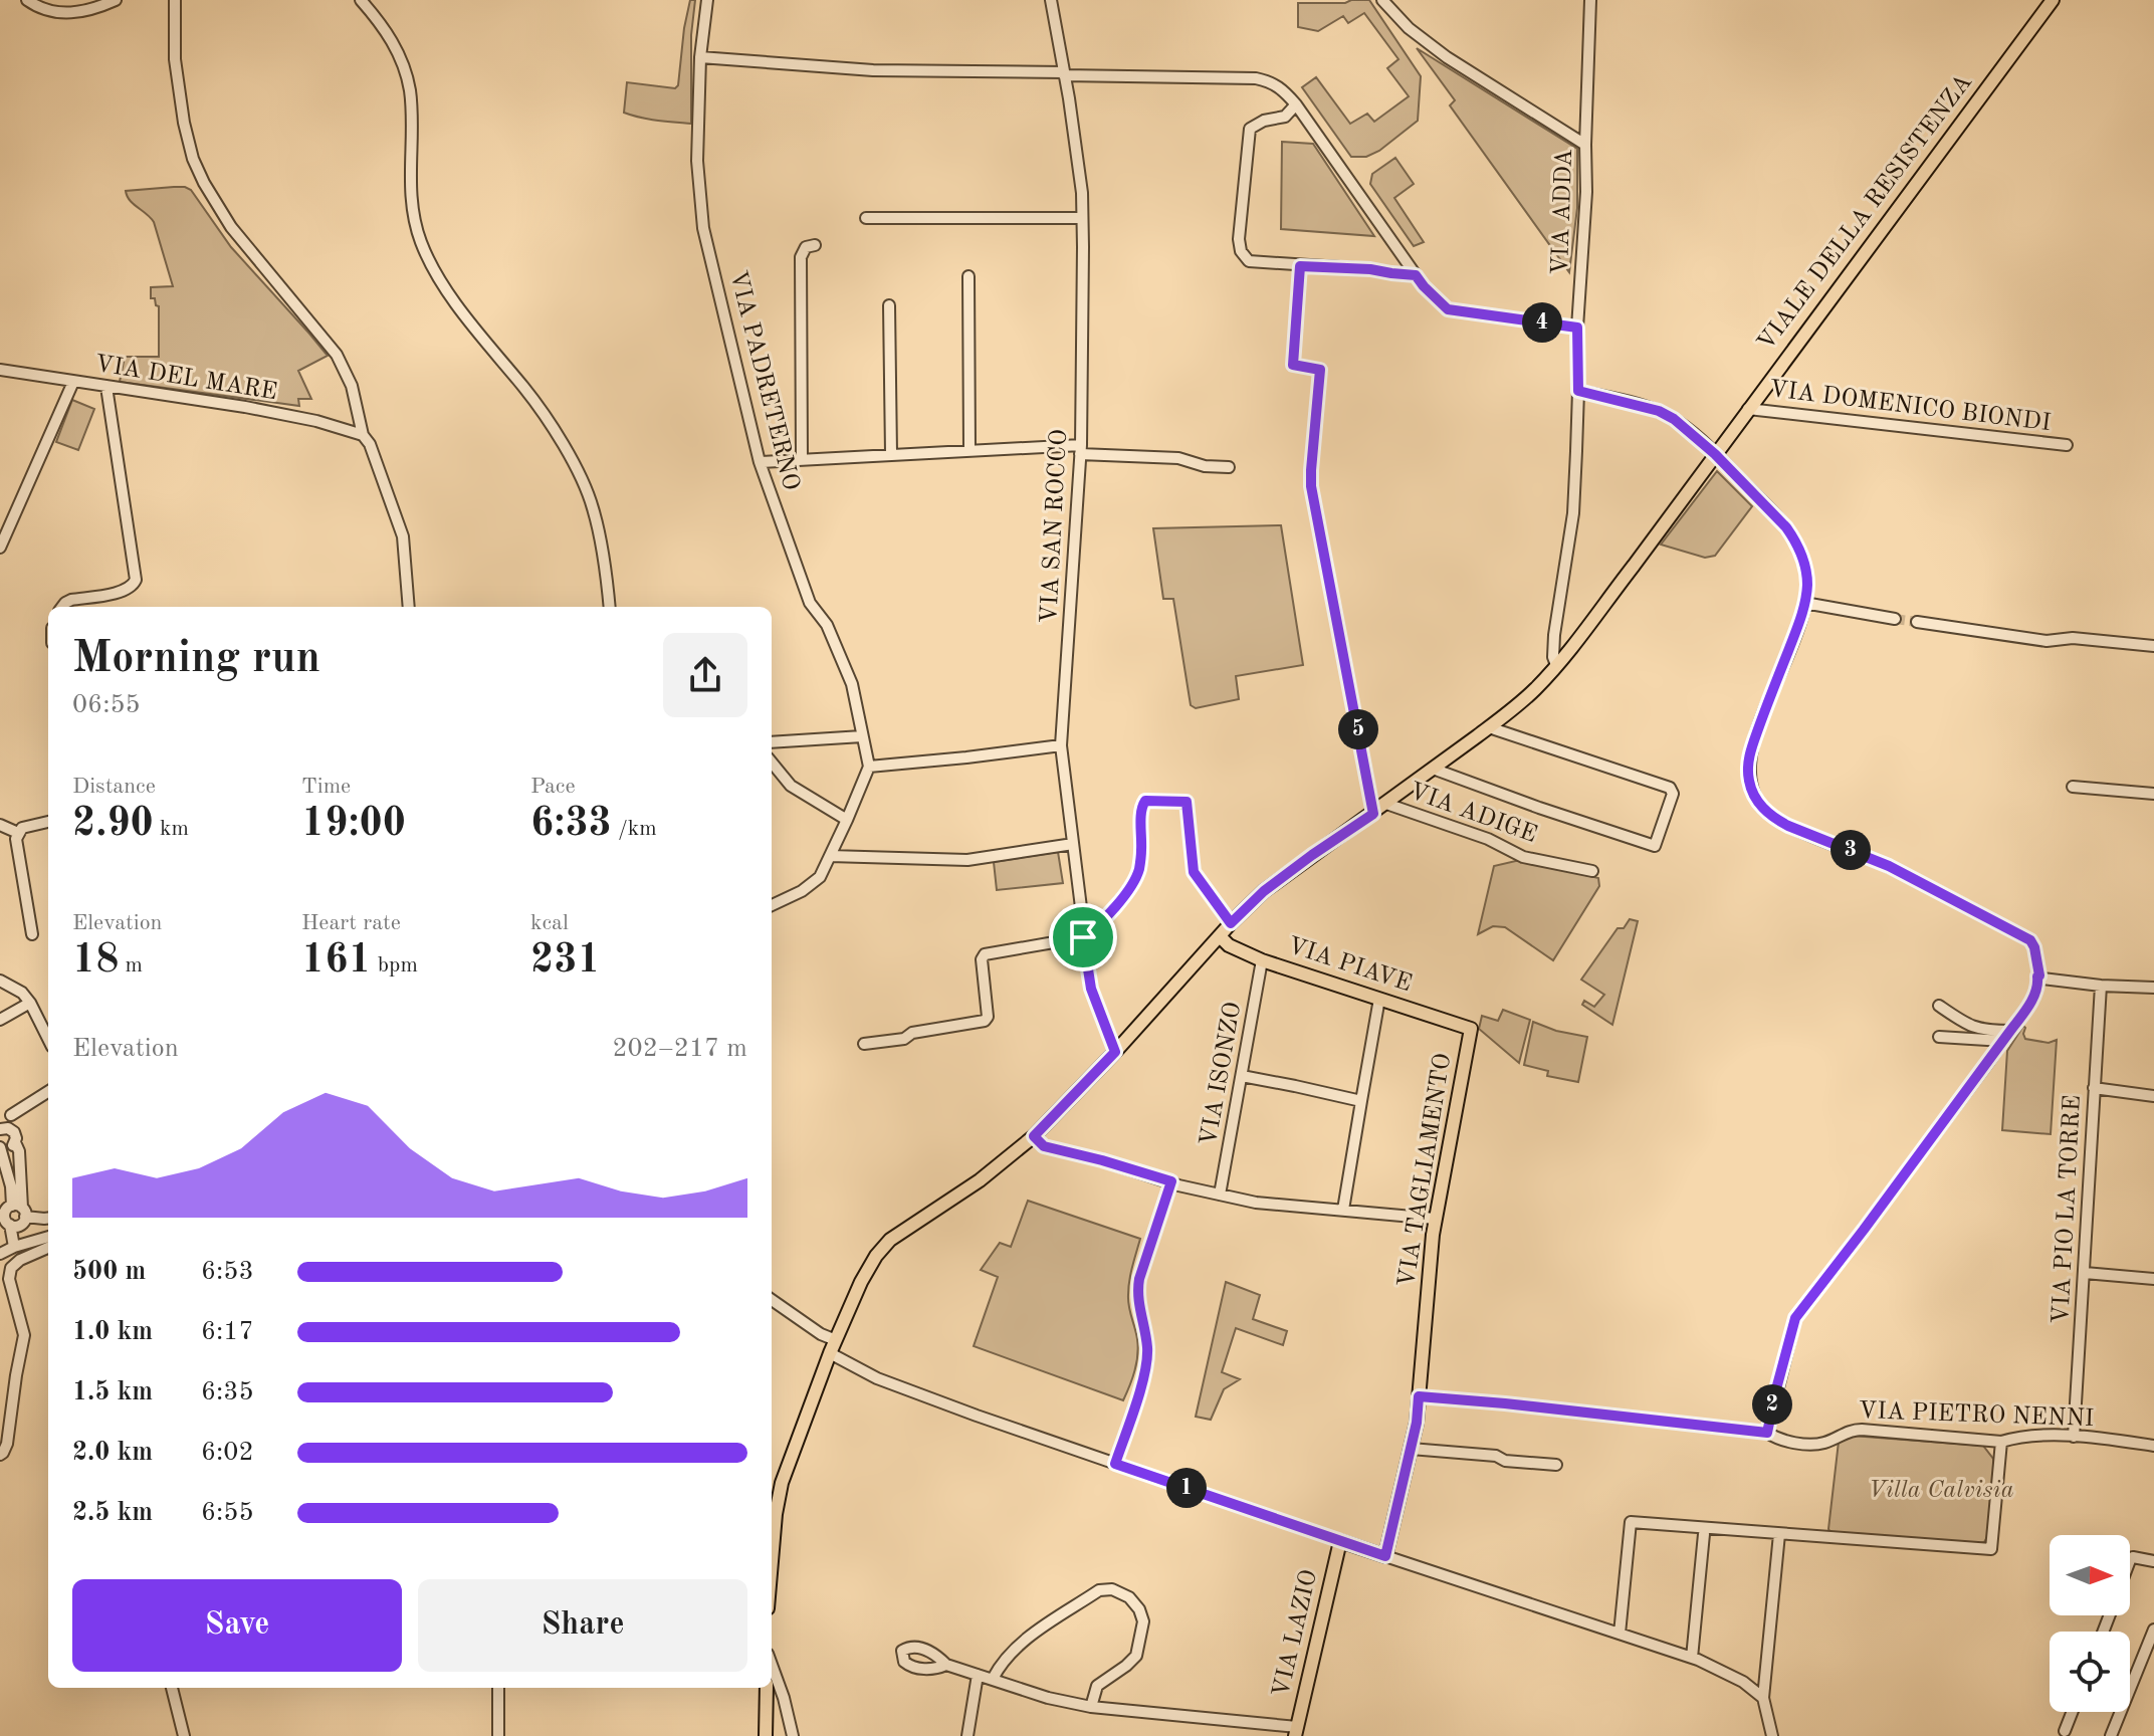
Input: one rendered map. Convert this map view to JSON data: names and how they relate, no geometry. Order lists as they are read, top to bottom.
{
  "streets": {
    "main road": [
      "VIALE DELLA RESISTENZA",
      "VIA PIAVE",
      "VIA TAGLIAMENTO",
      "VIA LAZIO"
    ],
    "street": [
      "VIA ADDA",
      "VIA DEL MARE",
      "VIA PADRETERNO",
      "VIA DOMENICO BIONDI",
      "VIA SAN ROCCO",
      "VIA ADIGE",
      "VIA ISONZO",
      "VIA PIO LA TORRE",
      "VIA PIETRO NENNI"
    ]
  },
  "crossings": [
    ["VIA ADDA", "VIALE DELLA RESISTENZA"],
    ["VIALE DELLA RESISTENZA", "VIA DOMENICO BIONDI"],
    ["VIALE DELLA RESISTENZA", "VIA SAN ROCCO"],
    ["VIALE DELLA RESISTENZA", "VIA ADIGE"],
    ["VIALE DELLA RESISTENZA", "VIA PIAVE"],
    ["VIA PIAVE", "VIA ISONZO"],
    ["VIA PIAVE", "VIA TAGLIAMENTO"],
    ["VIA TAGLIAMENTO", "VIA PIETRO NENNI"],
    ["VIA PIO LA TORRE", "VIA PIETRO NENNI"]
  ],
  "parks": ["Villa Calvisia"],
  "north": "right",
  "page": {
    "pins": [
      "4",
      "5",
      "3",
      "2",
      "1"
    ],
    "heading": ["Morning run", "06:55"],
    "stats": [
      ["Distance", "2.90 km"],
      ["Time", "19:00"],
      ["Pace", "6:33 /km"],
      ["Elevation", "18 m"],
      ["Heart rate", "161 bpm"],
      ["kcal", "231"]
    ],
    "chart": ["Elevation", "202–217 m"],
    "list": [
      {
        "name": "500 m",
        "note": "6:53"
      },
      {
        "name": "1.0 km",
        "note": "6:17"
      },
      {
        "name": "1.5 km",
        "note": "6:35"
      },
      {
        "name": "2.0 km",
        "note": "6:02"
      },
      {
        "name": "2.5 km",
        "note": "6:55"
      }
    ],
    "buttons": ["Save", "Share"]
  }
}
